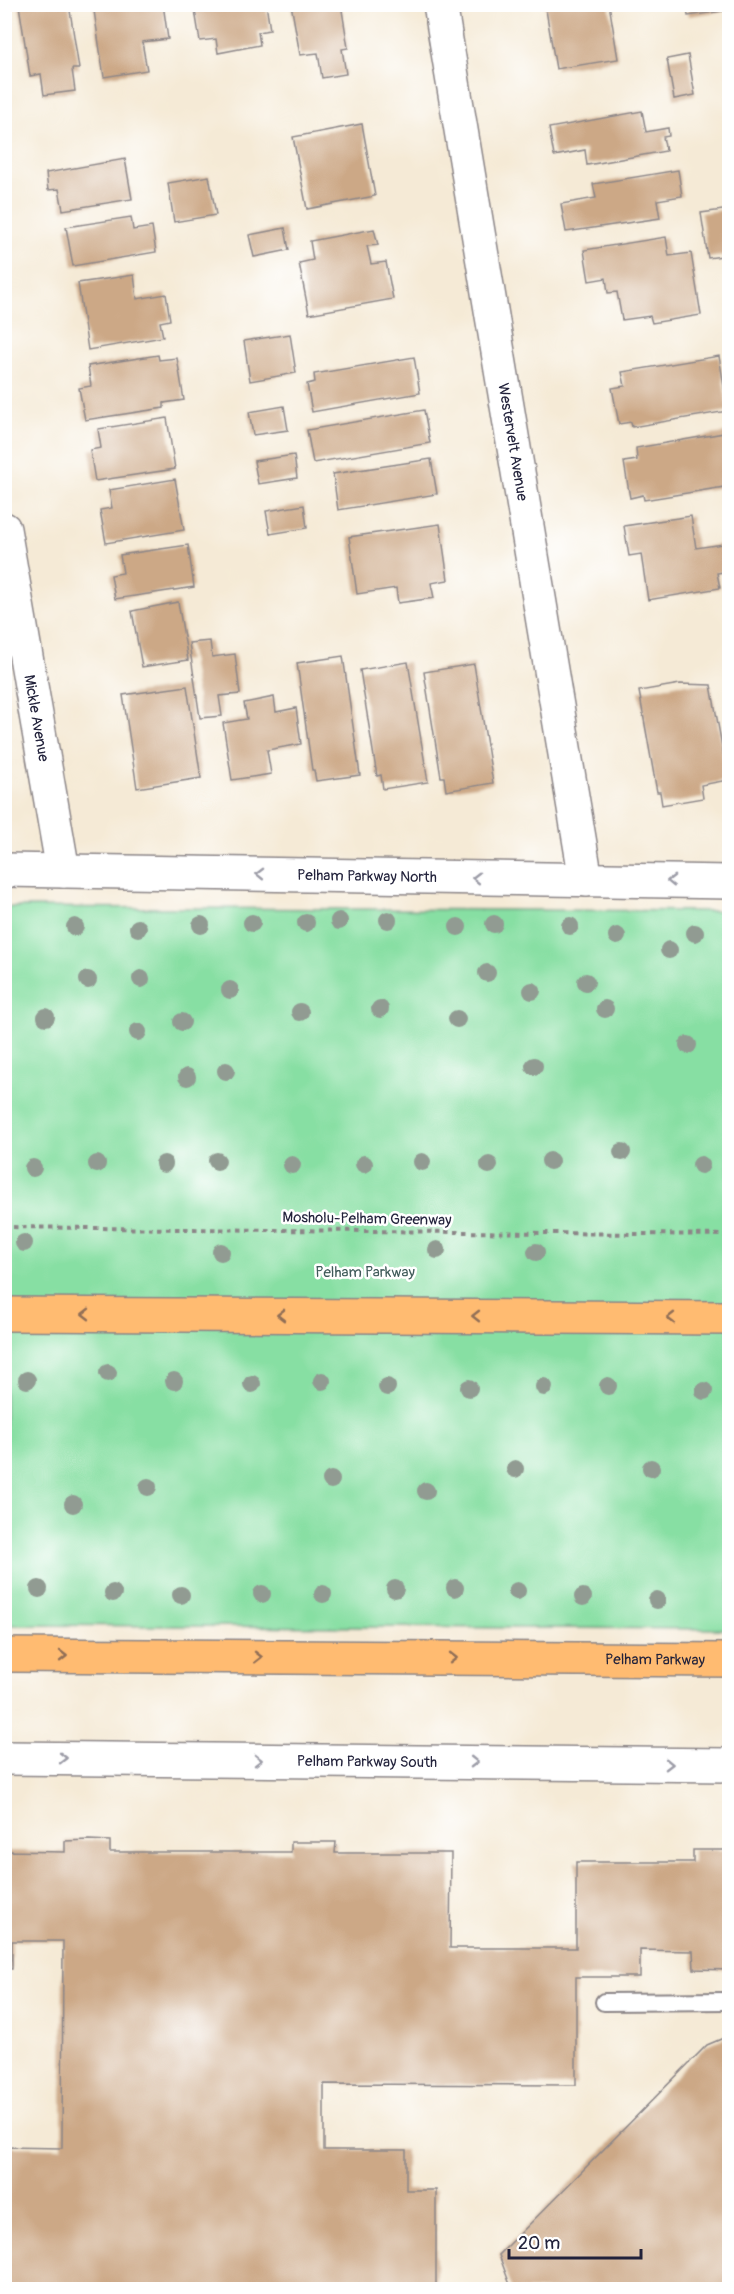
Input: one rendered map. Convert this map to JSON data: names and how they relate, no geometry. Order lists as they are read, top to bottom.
{
  "streets": {
    "main road": ["Pelham Parkway"],
    "street": [
      "Westervelt Avenue",
      "Mickle Avenue",
      "Pelham Parkway North",
      "Pelham Parkway South"
    ],
    "path": ["Mosholu-Pelham Greenway"]
  },
  "crossings": [
    ["Westervelt Avenue", "Pelham Parkway North"],
    ["Mickle Avenue", "Pelham Parkway North"]
  ],
  "one_way": ["Pelham Parkway North", "Pelham Parkway", "Pelham Parkway South"],
  "parks": ["Pelham Parkway"],
  "scale_bar": "20 m"
}
